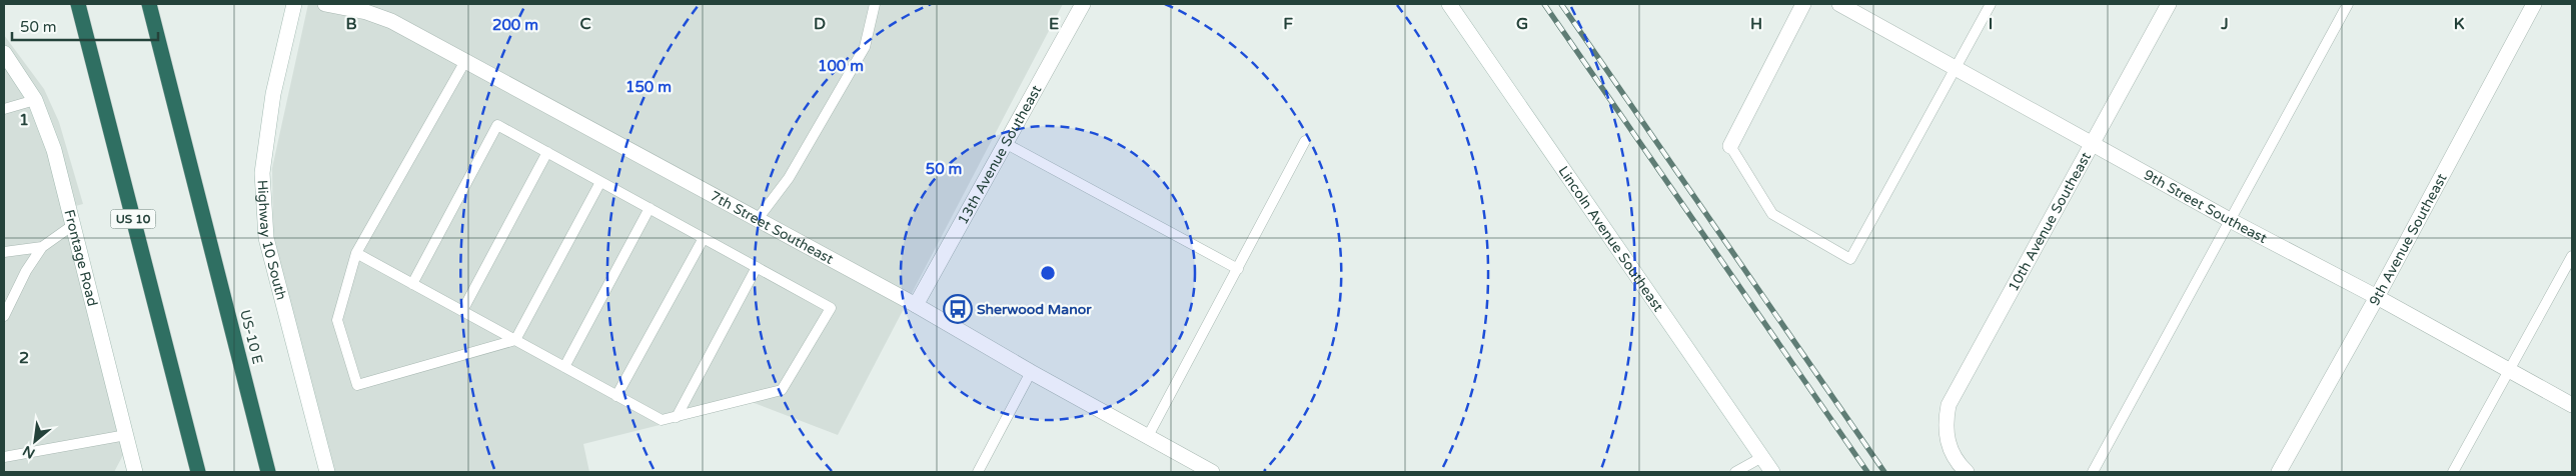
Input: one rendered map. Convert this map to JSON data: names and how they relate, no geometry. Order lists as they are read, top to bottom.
{
  "streets": {
    "highway": ["US 10", "US-10 E"],
    "street": [
      "13th Avenue Southeast",
      "9th Street Southeast",
      "10th Avenue Southeast",
      "7th Street Southeast",
      "Lincoln Avenue Southeast",
      "Highway 10 South",
      "9th Avenue Southeast",
      "Frontage Road"
    ]
  },
  "crossings": [
    ["13th Avenue Southeast", "7th Street Southeast"],
    ["9th Street Southeast", "10th Avenue Southeast"],
    ["9th Street Southeast", "9th Avenue Southeast"]
  ],
  "places": {
    "bus stop": ["Sherwood Manor"]
  },
  "scale_bar": "50 m",
  "north": "bottom left",
  "grid": {
    "columns": [
      "B",
      "C",
      "D",
      "E",
      "F",
      "G",
      "H",
      "I",
      "J",
      "K"
    ],
    "rows": ["1", "2"]
  },
  "rings": [
    "200 m",
    "100 m",
    "150 m",
    "50 m"
  ]
}
